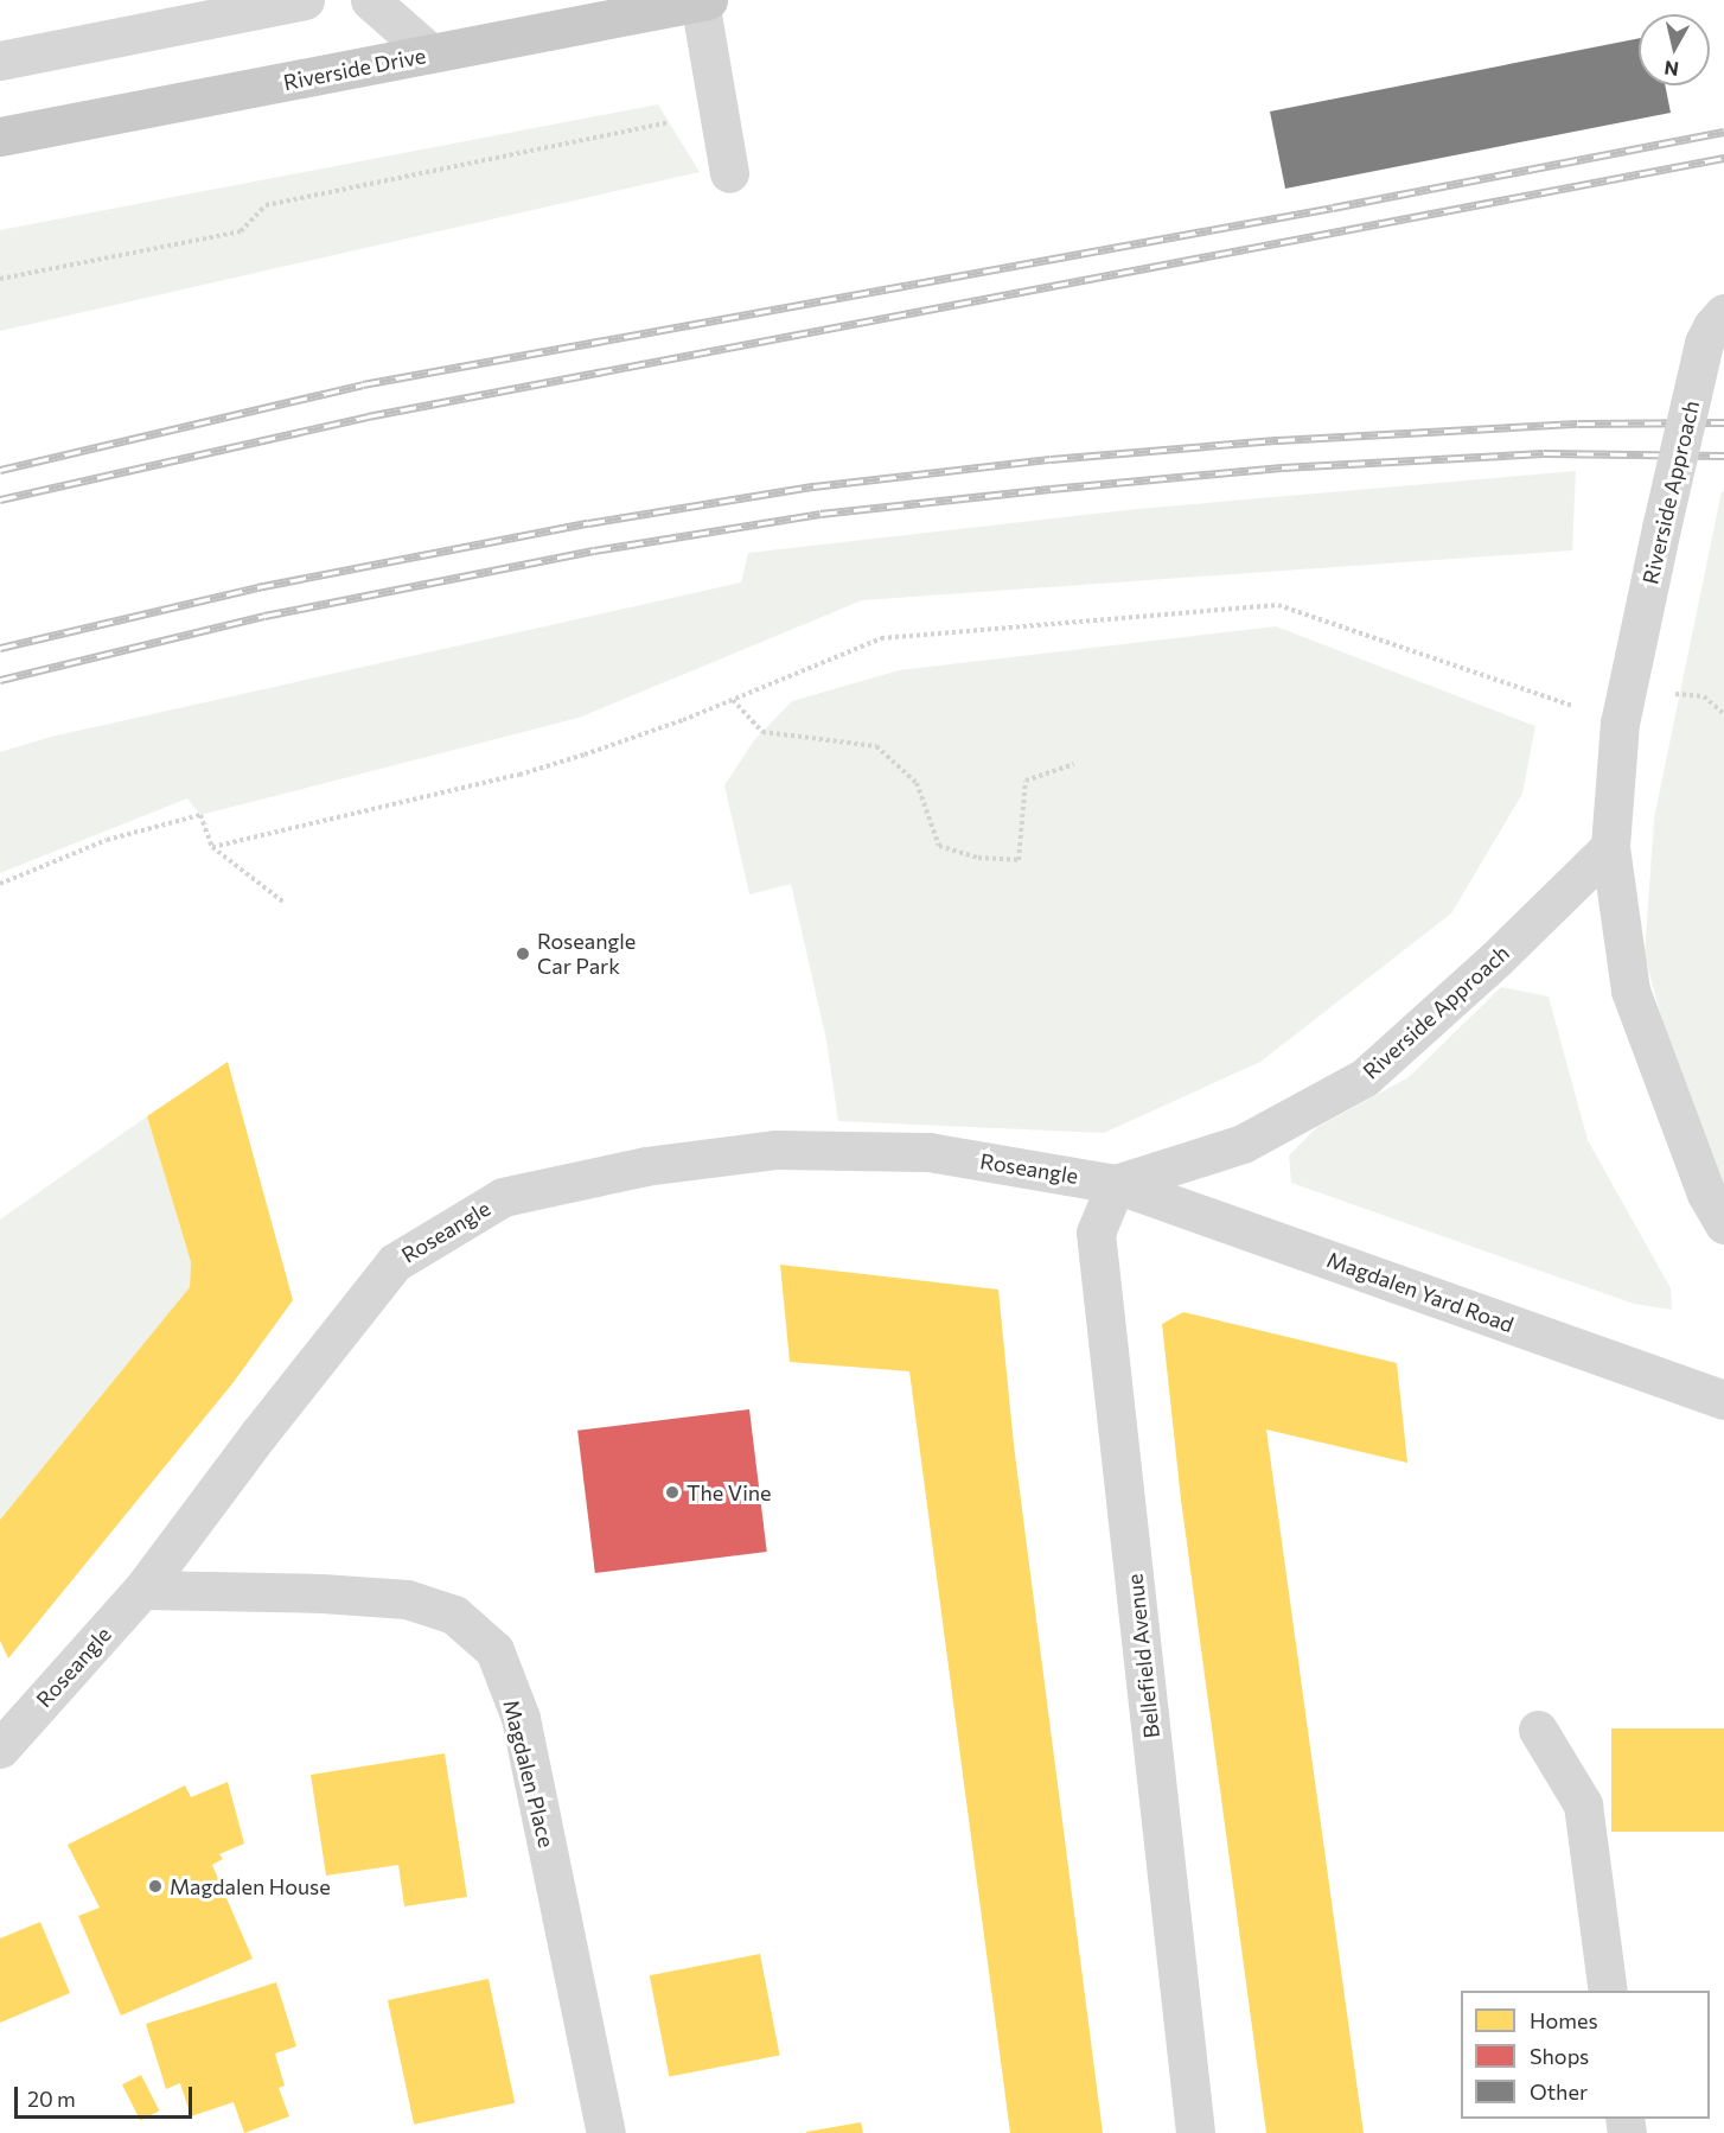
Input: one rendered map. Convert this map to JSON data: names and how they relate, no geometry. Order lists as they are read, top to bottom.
{
  "streets": {
    "main road": ["Riverside Drive"],
    "street": [
      "Riverside Approach",
      "Roseangle",
      "Magdalen Yard Road",
      "Bellefield Avenue",
      "Magdalen Place"
    ]
  },
  "crossings": [
    ["Riverside Approach", "Roseangle"],
    ["Riverside Approach", "Magdalen Yard Road"],
    ["Riverside Approach", "Bellefield Avenue"],
    ["Roseangle", "Magdalen Yard Road"],
    ["Roseangle", "Bellefield Avenue"],
    ["Roseangle", "Magdalen Place"],
    ["Magdalen Yard Road", "Bellefield Avenue"]
  ],
  "places": ["Roseangle Car Park", "The Vine", "Magdalen House"],
  "legend": ["Homes", "Shops", "Other"],
  "scale_bar": "20 m",
  "north": "bottom"
}
